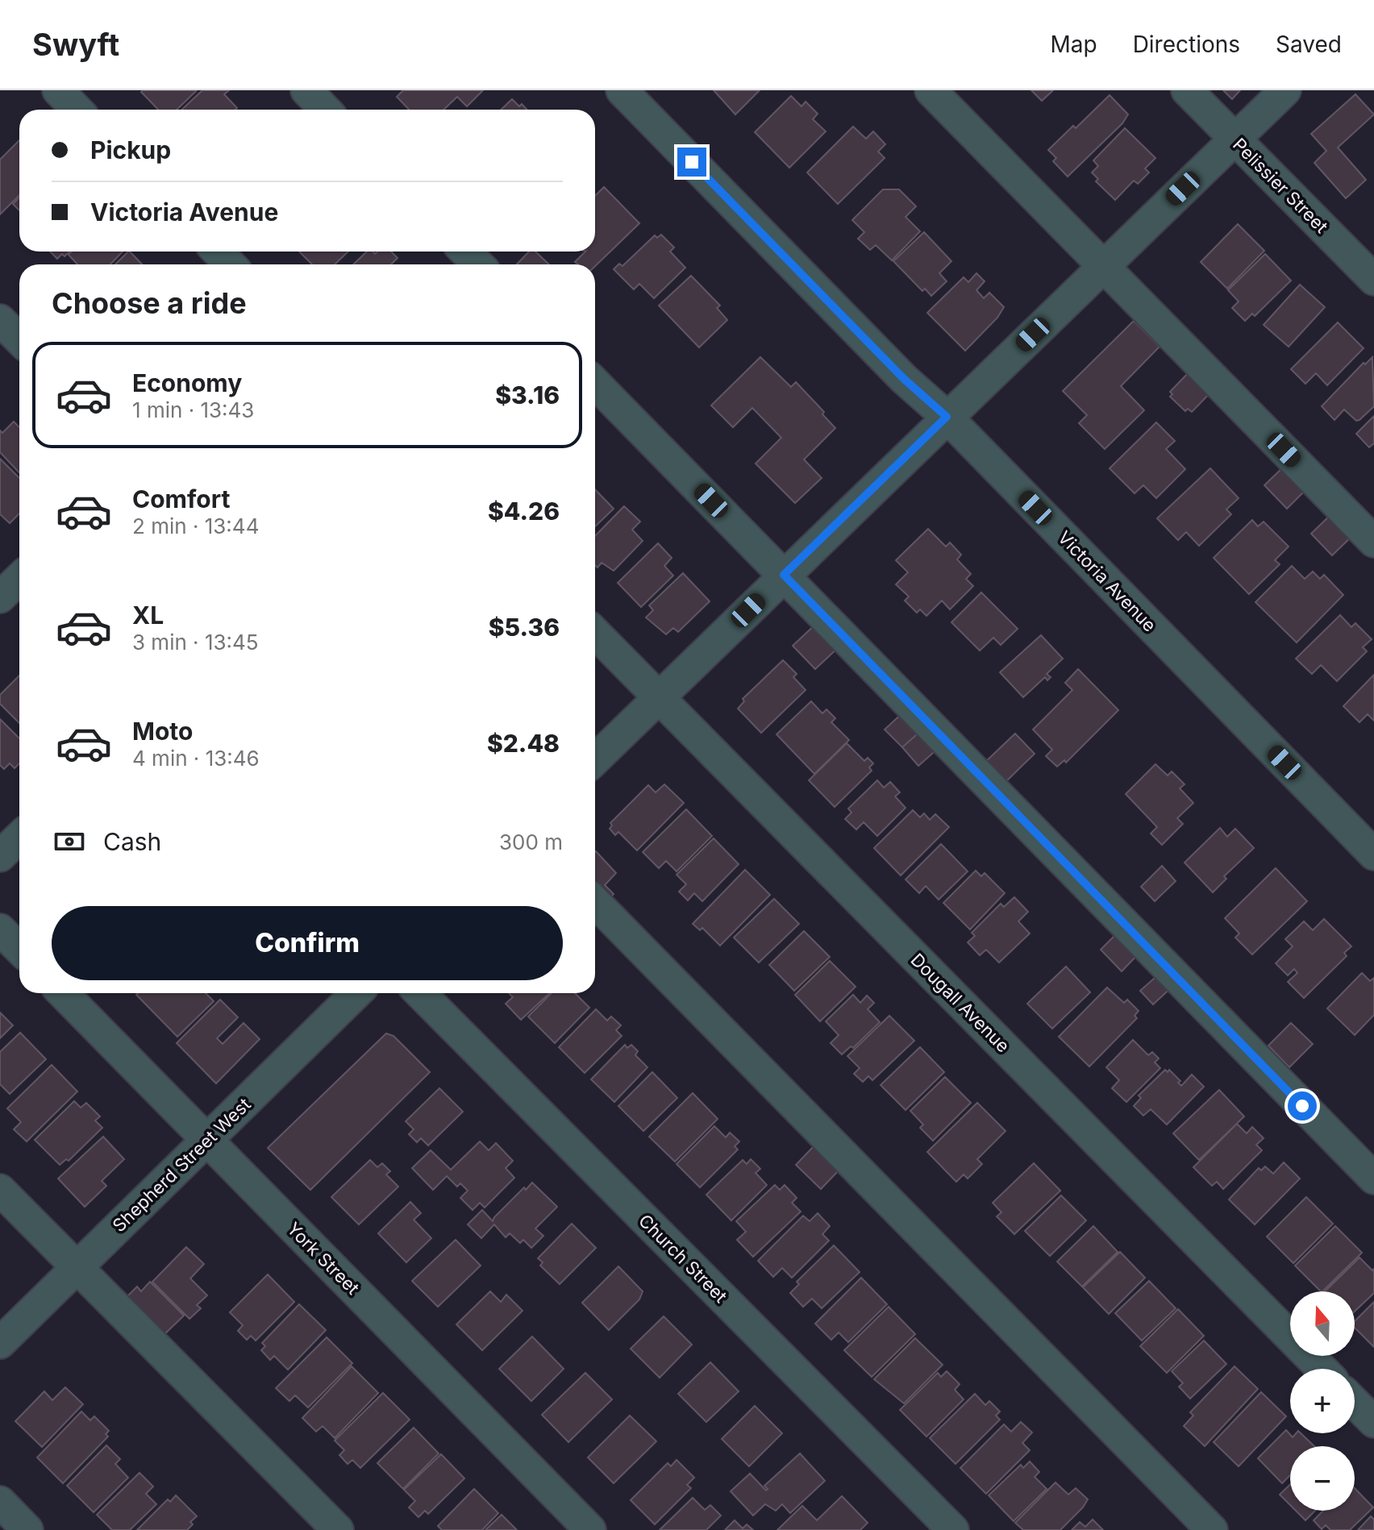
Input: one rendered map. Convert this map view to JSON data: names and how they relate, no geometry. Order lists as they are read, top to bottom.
{
  "streets": {
    "street": [
      "Pelissier Street",
      "Victoria Avenue",
      "Dougall Avenue",
      "Shepherd Street West",
      "York Street",
      "Church Street"
    ]
  },
  "crossings": [
    ["Shepherd Street West", "York Street"]
  ],
  "north": "top",
  "page": {
    "header": "Swyft",
    "nav": ["Map", "Directions", "Saved"],
    "banner": ["Pickup", "Victoria Avenue"],
    "heading": "Choose a ride",
    "list": [
      {
        "name": "Economy",
        "note": "1 min · 13:43",
        "value": "$3.16"
      },
      {
        "name": "Comfort",
        "note": "2 min · 13:44",
        "value": "$4.26"
      },
      {
        "name": "XL",
        "note": "3 min · 13:45",
        "value": "$5.36"
      },
      {
        "name": "Moto",
        "note": "4 min · 13:46",
        "value": "$2.48"
      }
    ],
    "pay": ["Cash", "300 m"],
    "buttons": "Confirm",
    "map_buttons": ["+", "−"]
  }
}
